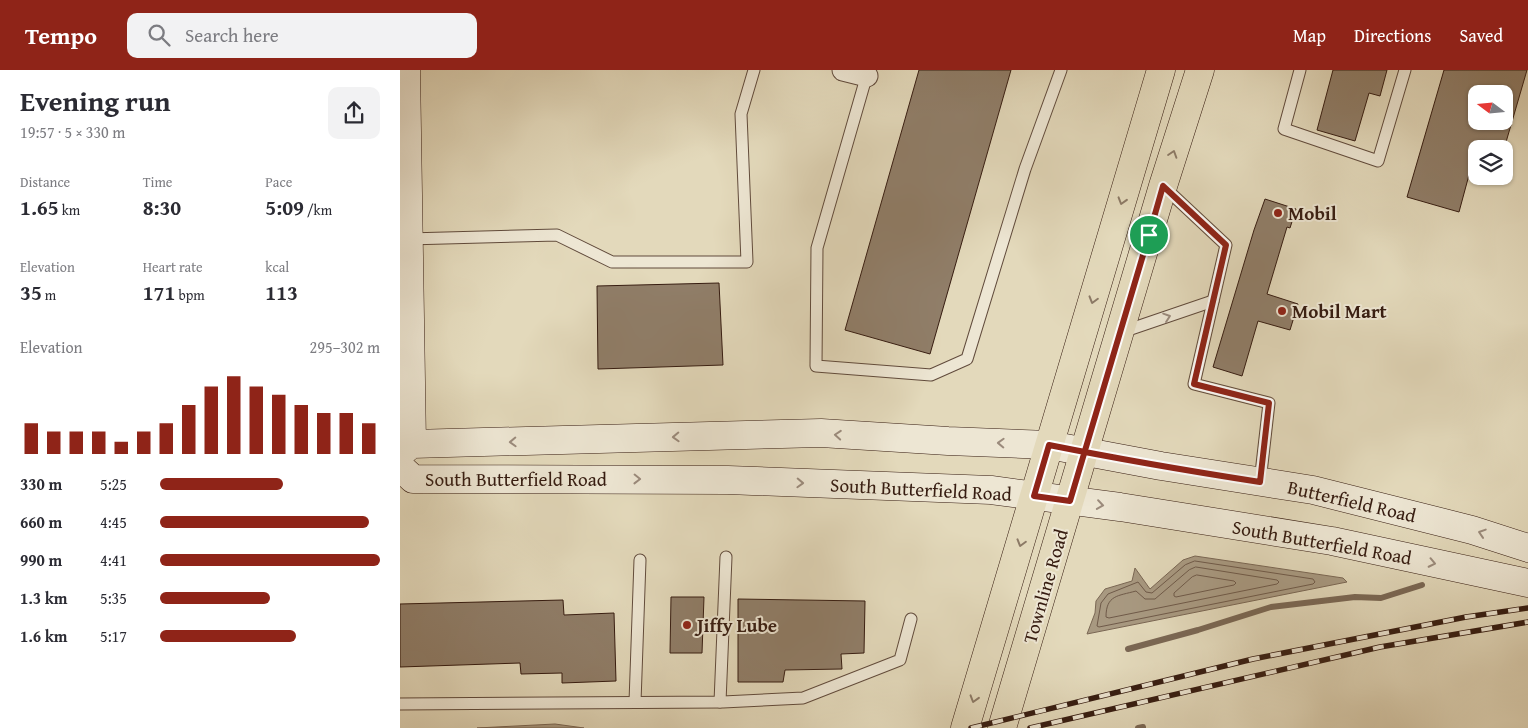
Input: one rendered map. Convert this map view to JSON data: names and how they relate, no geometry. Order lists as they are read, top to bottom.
{
  "streets": {
    "main road": ["South Butterfield Road", "Butterfield Road", "Townline Road"]
  },
  "crossings": [
    ["South Butterfield Road", "Butterfield Road"],
    ["South Butterfield Road", "Townline Road"],
    ["Butterfield Road", "Townline Road"]
  ],
  "one_way": ["Butterfield Road"],
  "places": ["Mobil", "Mobil Mart", "Jiffy Lube"],
  "north": "left",
  "page": {
    "header": "Tempo",
    "search": "Search here",
    "nav": ["Map", "Directions", "Saved"],
    "heading": ["Evening run", "19:57 · 5 × 330 m"],
    "stats": [
      ["Distance", "1.65 km"],
      ["Time", "8:30"],
      ["Pace", "5:09 /km"],
      ["Elevation", "35 m"],
      ["Heart rate", "171 bpm"],
      ["kcal", "113"]
    ],
    "chart": ["Elevation", "295–302 m"],
    "list": [
      {
        "name": "330 m",
        "note": "5:25"
      },
      {
        "name": "660 m",
        "note": "4:45"
      },
      {
        "name": "990 m",
        "note": "4:41"
      },
      {
        "name": "1.3 km",
        "note": "5:35"
      },
      {
        "name": "1.6 km",
        "note": "5:17"
      }
    ]
  }
}
